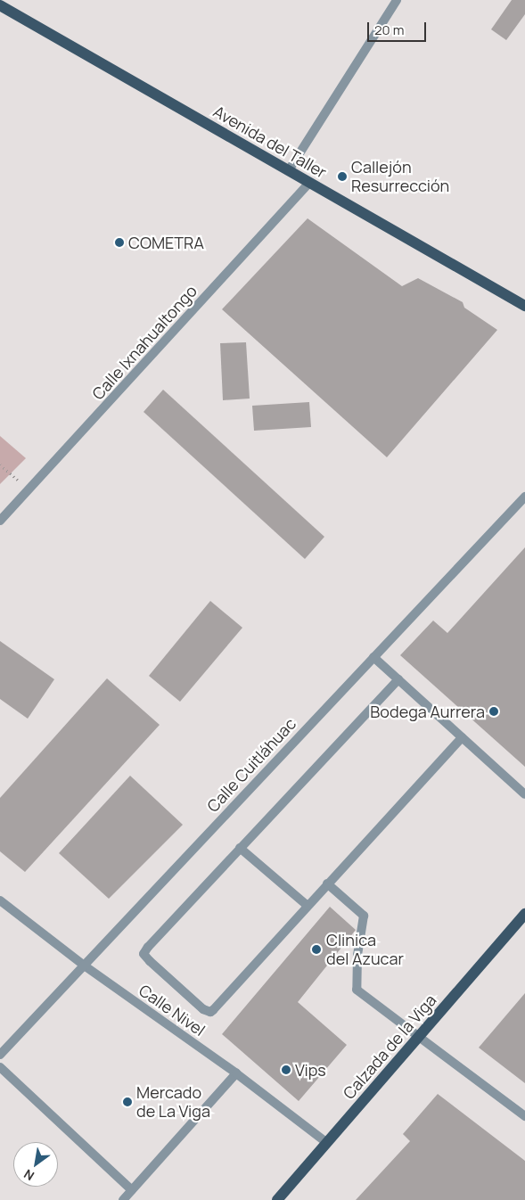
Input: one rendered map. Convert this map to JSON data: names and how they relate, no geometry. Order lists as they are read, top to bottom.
{
  "streets": {
    "main road": ["Avenida del Taller", "Calzada de la Viga"],
    "street": ["Calle Ixnahualtongo", "Calle Cuitláhuac", "Calle Nivel"]
  },
  "crossings": [
    ["Avenida del Taller", "Calle Ixnahualtongo"],
    ["Calle Cuitláhuac", "Calle Nivel"],
    ["Calle Nivel", "Calzada de la Viga"]
  ],
  "places": [
    "Callejón Resurrección",
    "COMETRA",
    "Bodega Aurrera",
    "Clinica del Azucar",
    "Vips",
    "Mercado de La Viga"
  ],
  "scale_bar": "20 m",
  "north": "bottom left"
}
